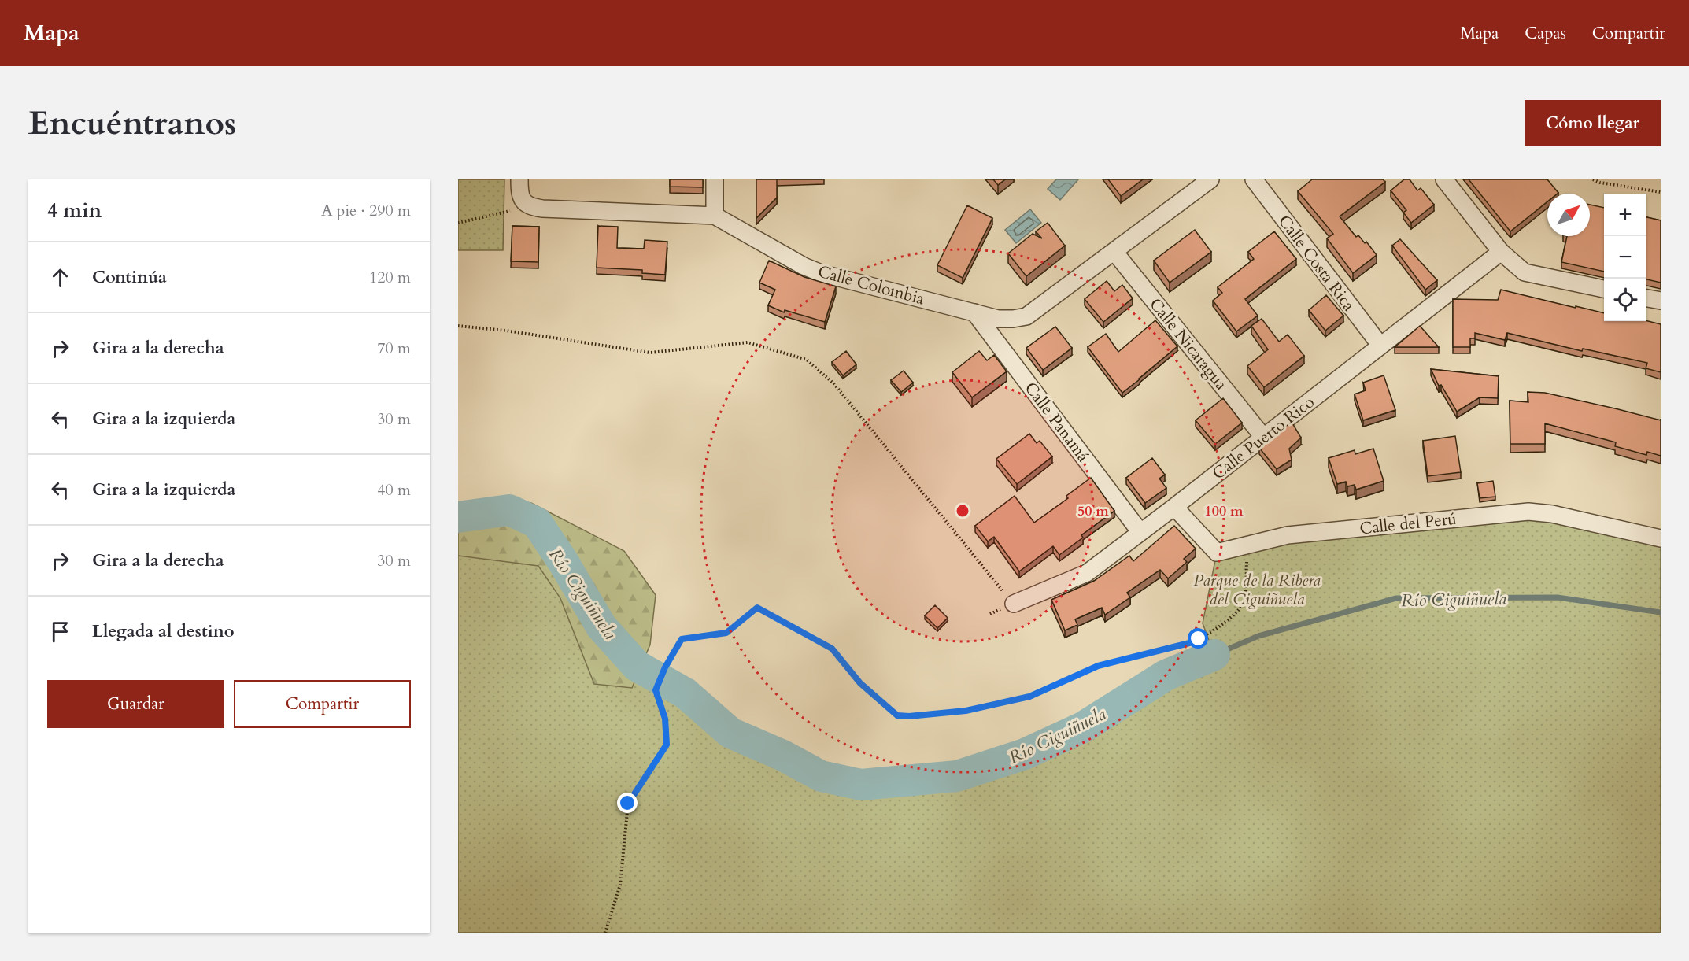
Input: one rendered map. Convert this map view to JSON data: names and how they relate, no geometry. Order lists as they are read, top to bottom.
{
  "streets": {
    "street": [
      "Calle Costa Rica",
      "Calle Colombia",
      "Calle Nicaragua",
      "Calle Panamá",
      "Calle Puerto Rico",
      "Calle del Perú"
    ]
  },
  "crossings": [
    ["Calle Costa Rica", "Calle Puerto Rico"],
    ["Calle Colombia", "Calle Nicaragua"],
    ["Calle Colombia", "Calle Panamá"],
    ["Calle Nicaragua", "Calle Puerto Rico"],
    ["Calle Panamá", "Calle Puerto Rico"],
    ["Calle Puerto Rico", "Calle del Perú"]
  ],
  "water": ["Río Ciguiñuela"],
  "parks": ["Parque de la Ribera del Ciguiñuela"],
  "north": "top right",
  "page": {
    "header": "Mapa",
    "nav": ["Mapa", "Capas", "Compartir"],
    "buttons": [
      "Cómo llegar",
      ["Guardar", "Compartir"]
    ],
    "title": "Encuéntranos",
    "heading": ["4 min", "A pie · 290 m"],
    "map_buttons": ["+", "−"],
    "list": [
      ["Continúa", "120 m"],
      ["Gira a la derecha", "70 m"],
      ["Gira a la izquierda", "30 m"],
      ["Gira a la izquierda", "40 m"],
      ["Gira a la derecha", "30 m"],
      "Llegada al destino"
    ]
  },
  "rings": ["50 m", "100 m"]
}
